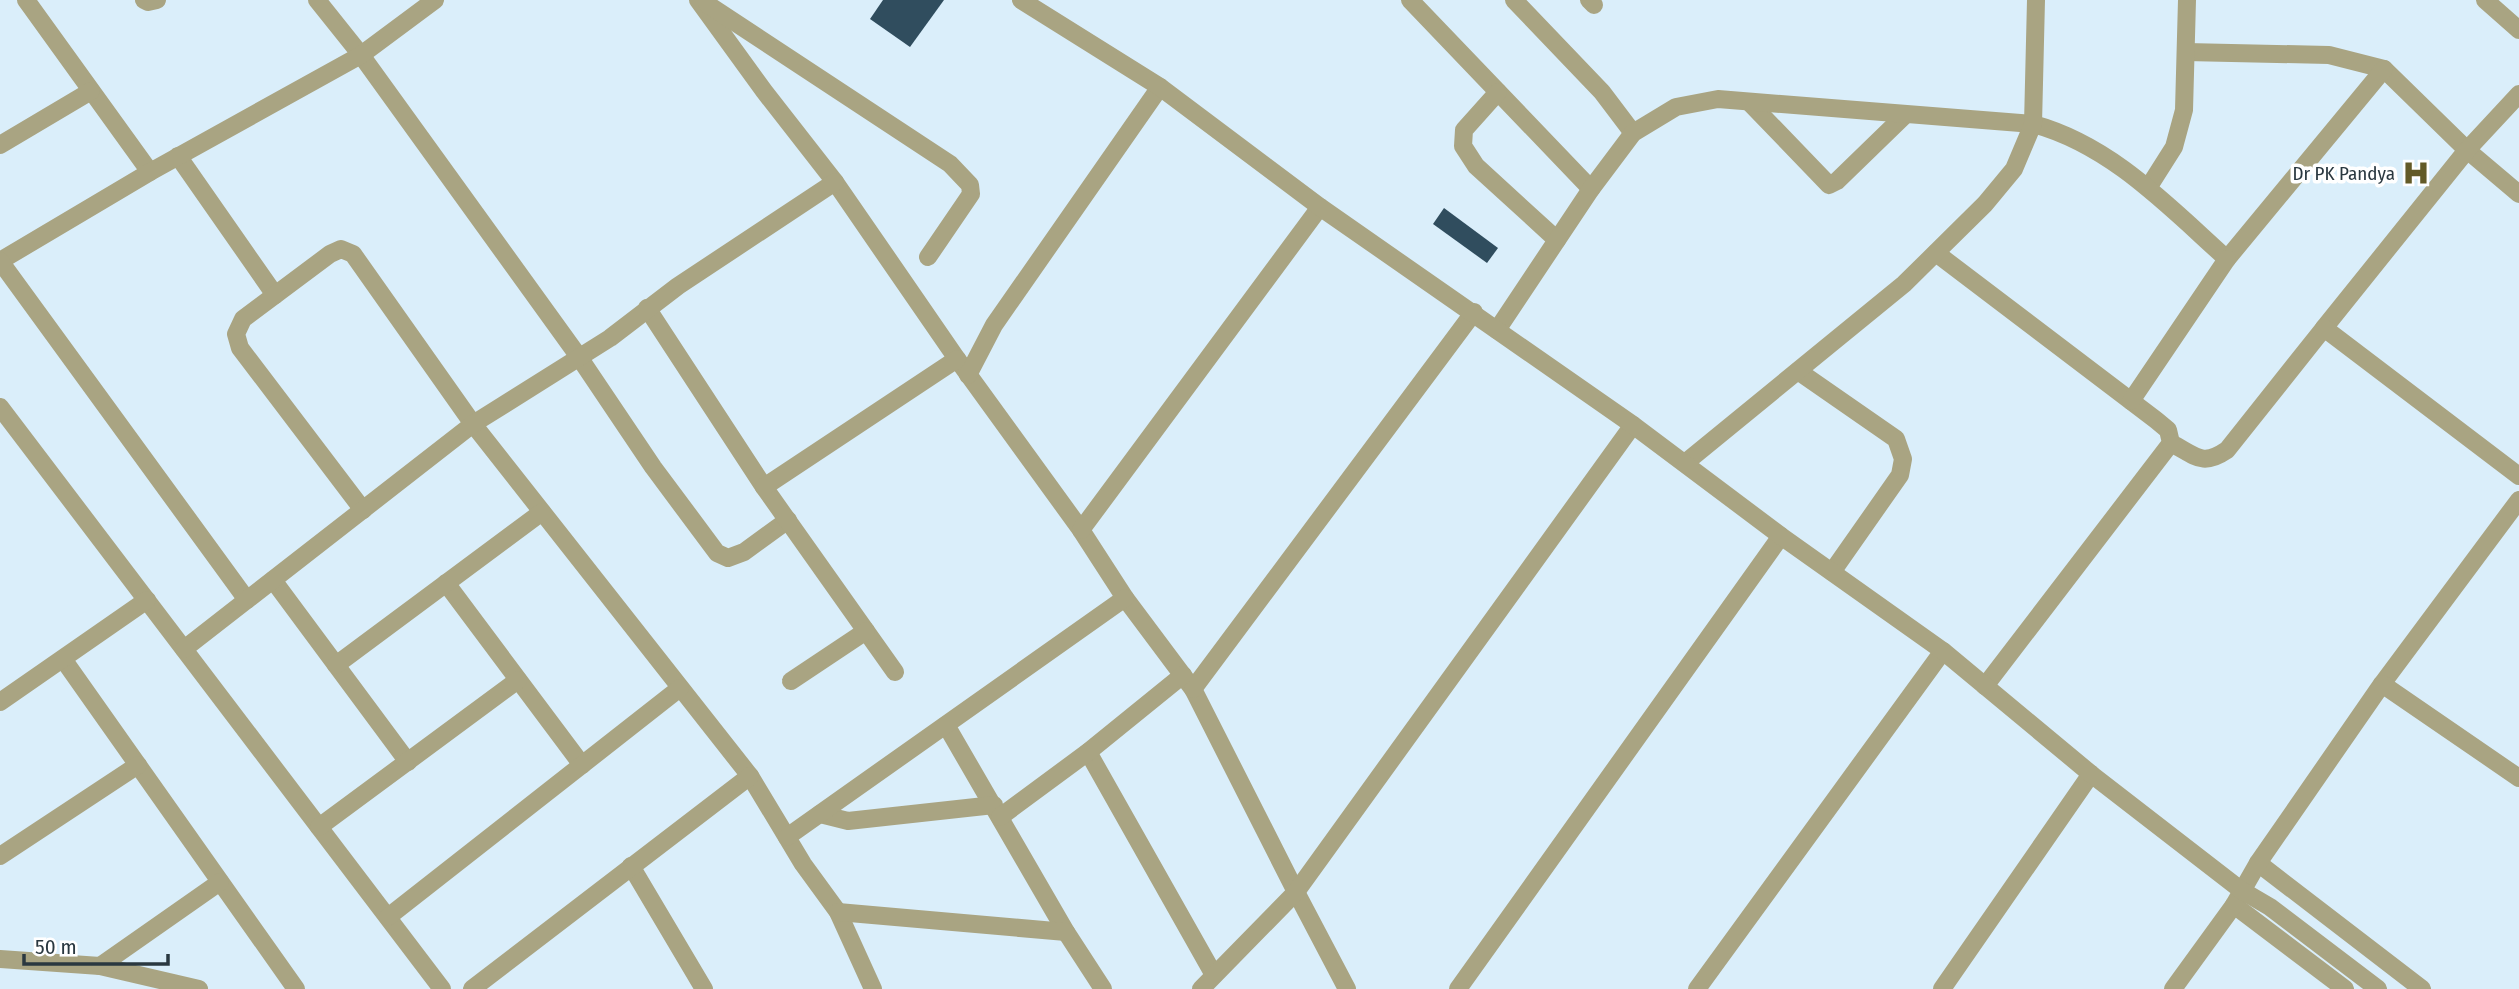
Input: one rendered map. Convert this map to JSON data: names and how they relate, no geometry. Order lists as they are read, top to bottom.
{
  "places": {
    "hospital": ["Dr PK Pandya"]
  },
  "scale_bar": "50 m"
}
